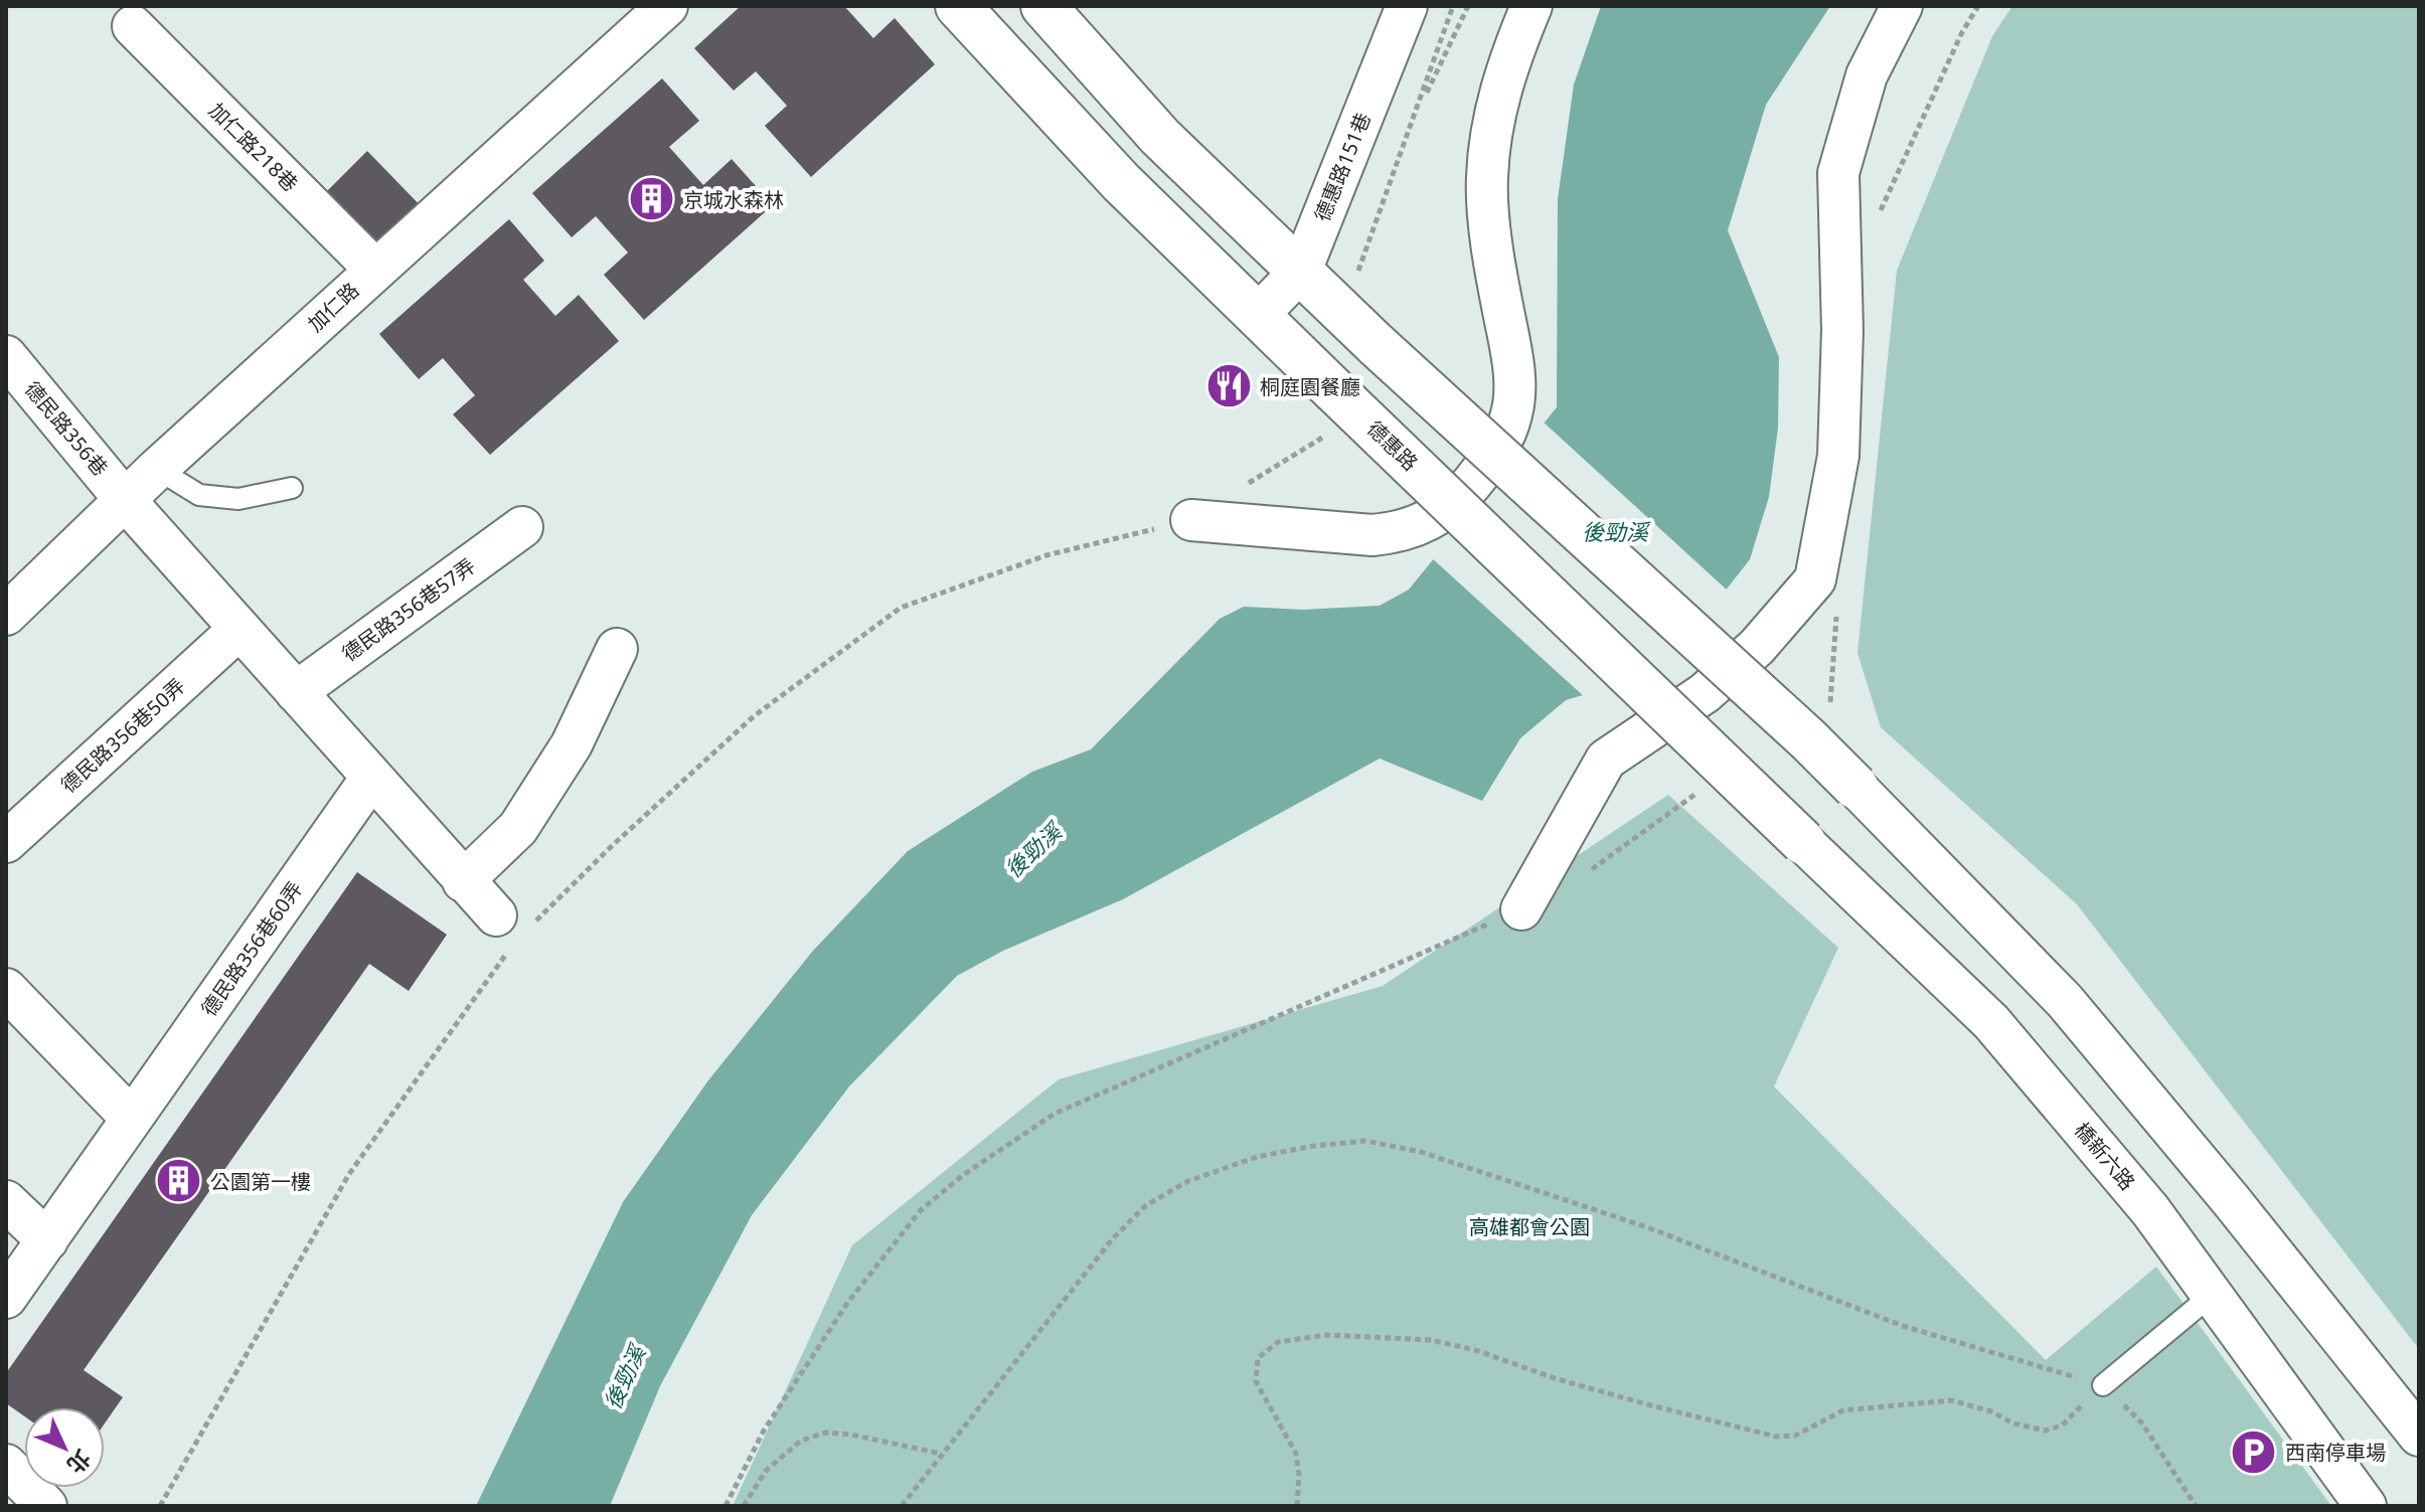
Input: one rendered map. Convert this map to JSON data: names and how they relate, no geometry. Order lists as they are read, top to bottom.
{
  "streets": {
    "street": [
      "加仁路218巷",
      "德惠路151巷",
      "加仁路",
      "德民路356巷",
      "德惠路",
      "德民路356巷57弄",
      "德民路356巷50弄",
      "德民路356巷60弄",
      "橋新六路"
    ]
  },
  "crossings": [
    ["加仁路218巷", "加仁路"],
    ["德惠路151巷", "德惠路"],
    ["加仁路", "德民路356巷"],
    ["德民路356巷", "德民路356巷57弄"],
    ["德民路356巷", "德民路356巷50弄"],
    ["德民路356巷", "德民路356巷60弄"],
    ["德惠路", "橋新六路"]
  ],
  "water": ["後勁溪"],
  "parks": ["高雄都會公園"],
  "places": {
    "building": ["京城水森林", "公園第一樓"],
    "restaurant": ["桐庭園餐廳"],
    "parking": ["西南停車場"]
  },
  "north": "bottom right"
}
